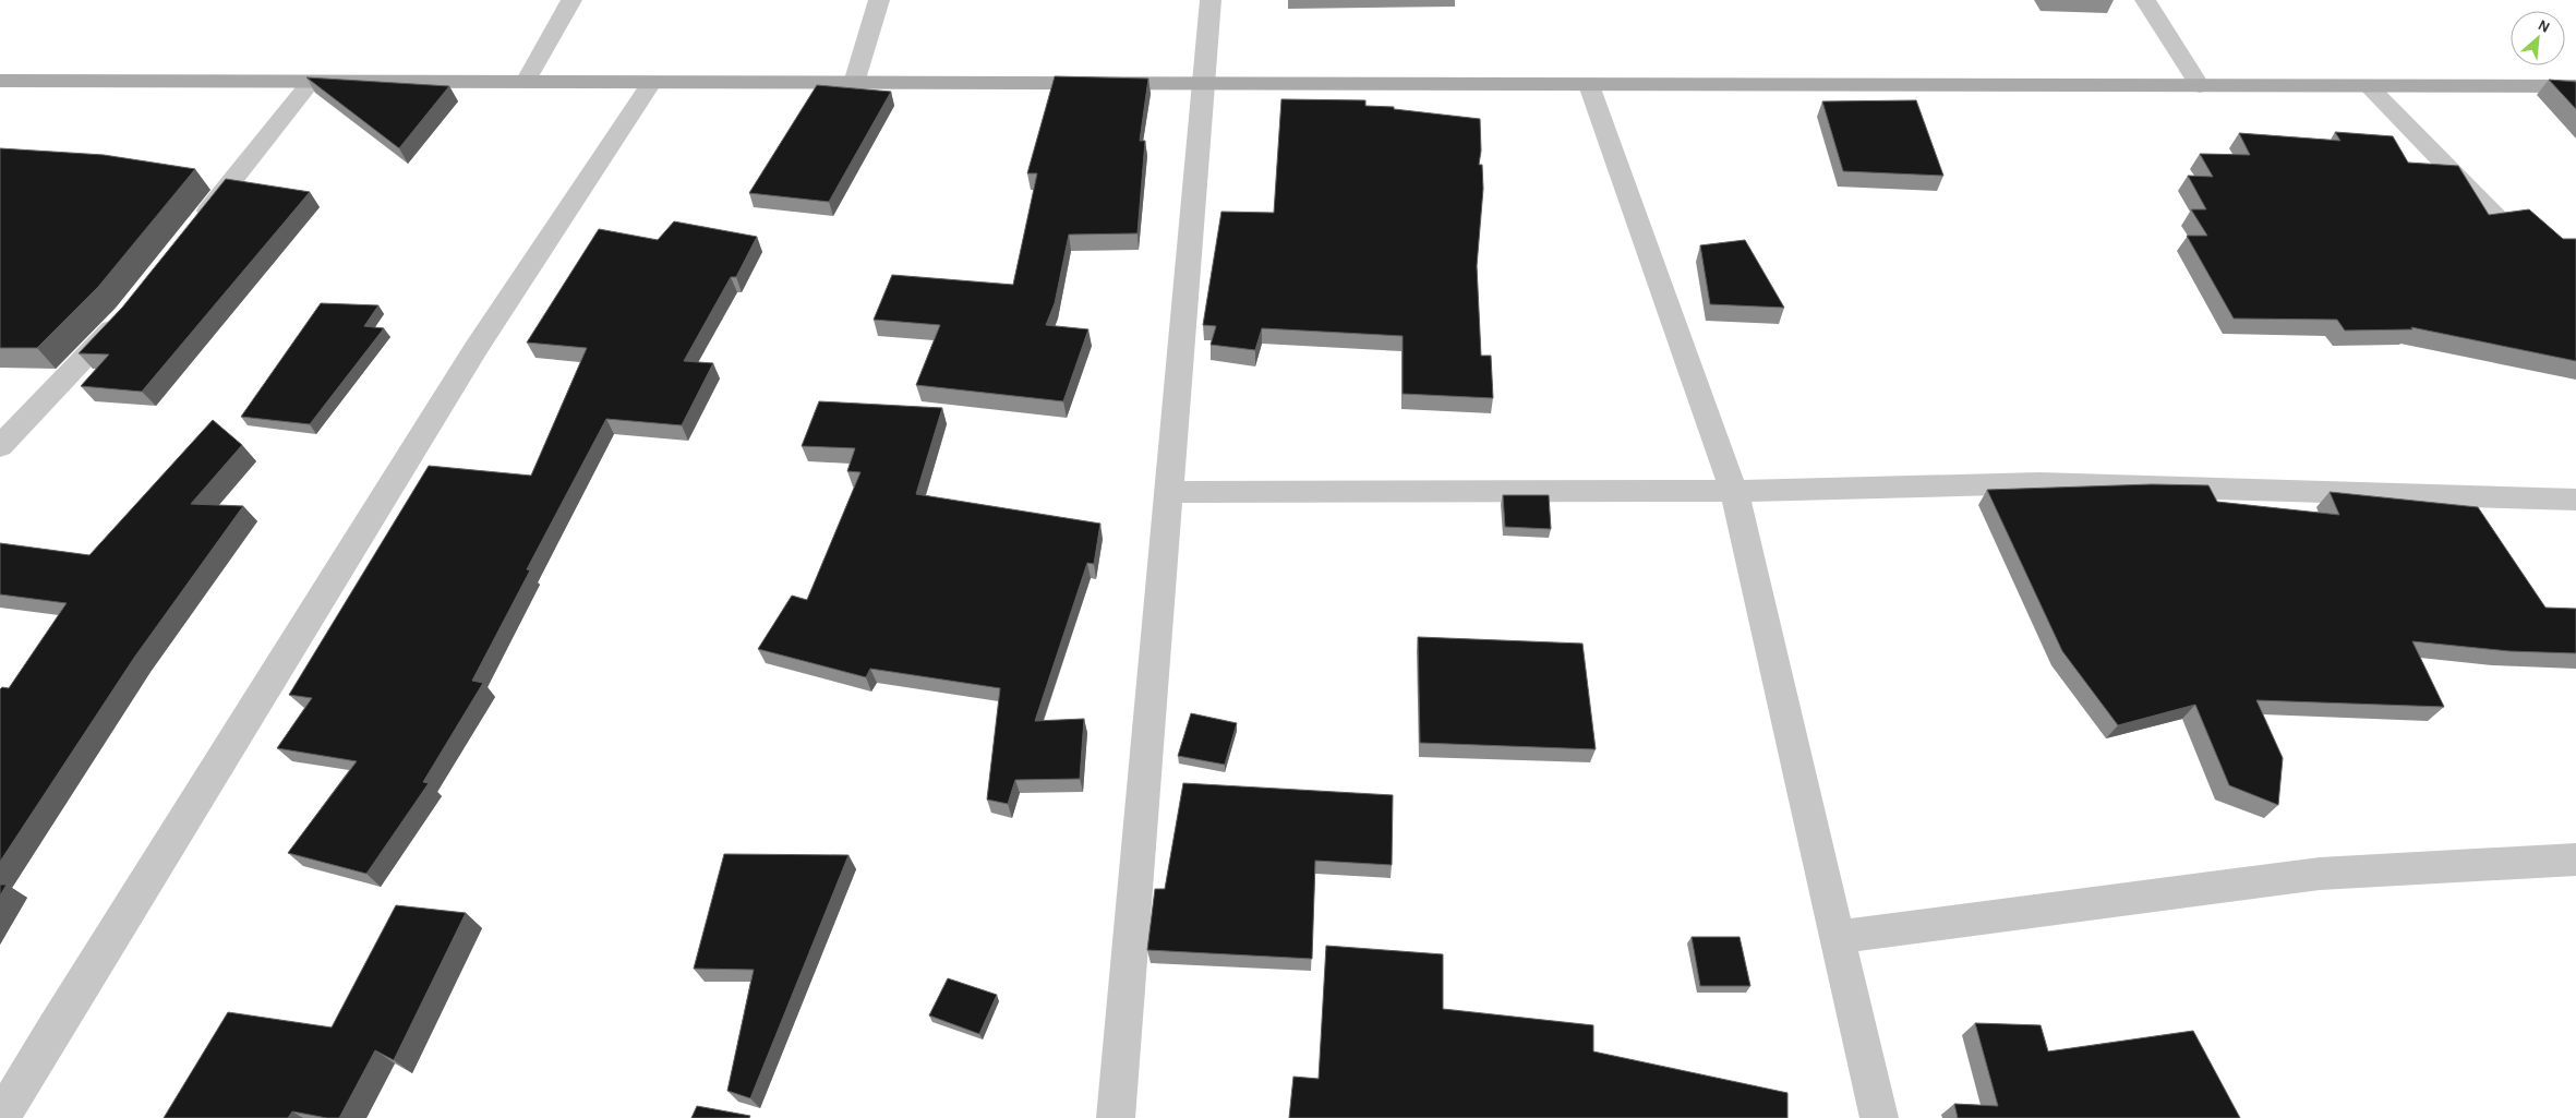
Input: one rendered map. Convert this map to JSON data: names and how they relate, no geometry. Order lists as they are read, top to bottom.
{
  "north": "top right"
}
